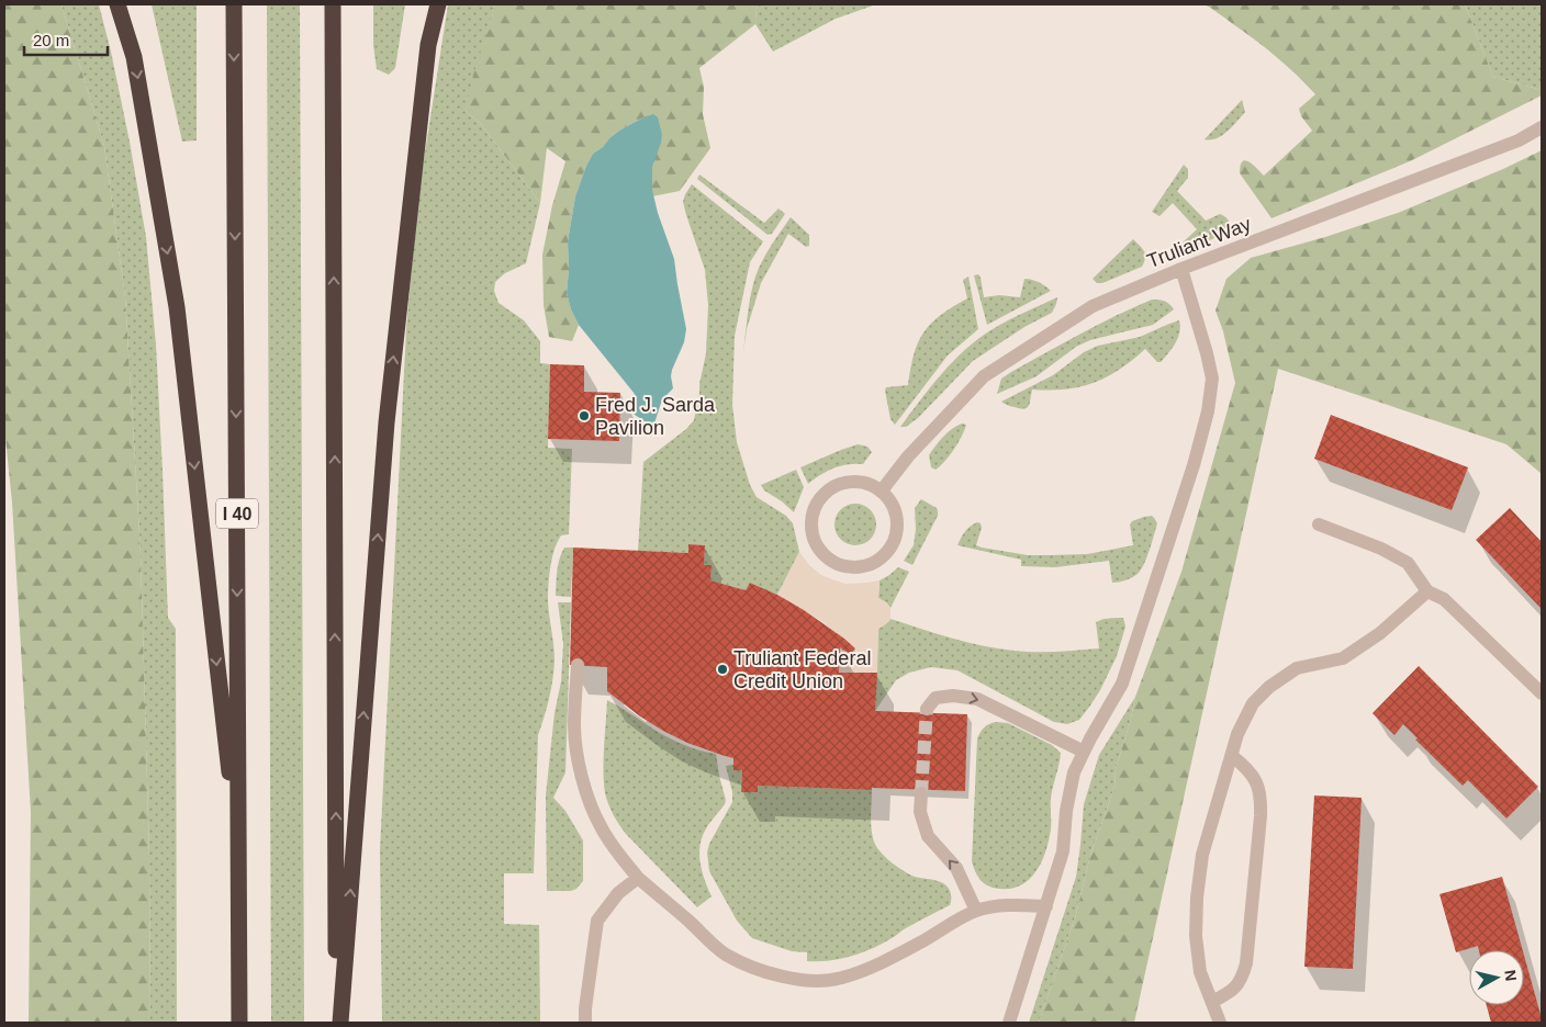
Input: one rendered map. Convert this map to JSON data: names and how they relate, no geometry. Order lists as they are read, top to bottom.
{
  "streets": {
    "highway": ["I 40"],
    "street": ["Truliant Way"]
  },
  "places": ["Fred J. Sarda Pavilion", "Truliant Federal Credit Union"],
  "scale_bar": "20 m",
  "north": "right"
}
